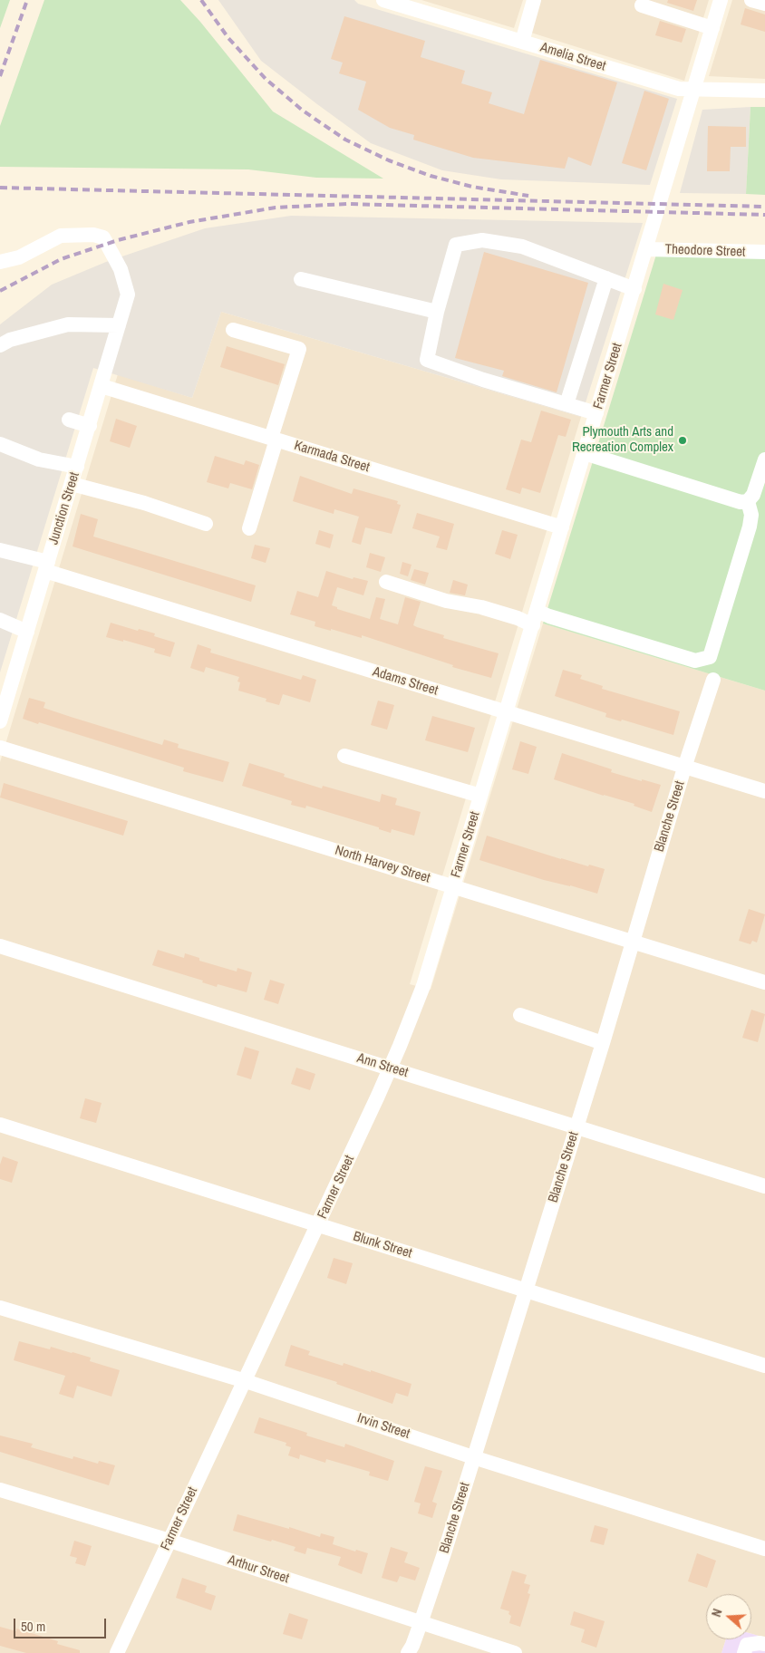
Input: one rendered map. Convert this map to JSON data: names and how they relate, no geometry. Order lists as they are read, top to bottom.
{
  "streets": {
    "street": [
      "Amelia Street",
      "Theodore Street",
      "Farmer Street",
      "Karmada Street",
      "Junction Street",
      "Adams Street",
      "Blanche Street",
      "North Harvey Street",
      "Ann Street",
      "Blunk Street",
      "Irvin Street",
      "Arthur Street"
    ]
  },
  "crossings": [
    ["Amelia Street", "Farmer Street"],
    ["Theodore Street", "Farmer Street"],
    ["Farmer Street", "Karmada Street"],
    ["Farmer Street", "Adams Street"],
    ["Farmer Street", "North Harvey Street"],
    ["Farmer Street", "Ann Street"],
    ["Farmer Street", "Blunk Street"],
    ["Farmer Street", "Irvin Street"],
    ["Farmer Street", "Arthur Street"],
    ["Karmada Street", "Junction Street"],
    ["Junction Street", "Adams Street"],
    ["Adams Street", "Blanche Street"],
    ["Blanche Street", "North Harvey Street"],
    ["Blanche Street", "Ann Street"],
    ["Blanche Street", "Blunk Street"],
    ["Blanche Street", "Irvin Street"],
    ["Blanche Street", "Arthur Street"]
  ],
  "places": ["Plymouth Arts and Recreation Complex"],
  "scale_bar": "50 m",
  "north": "left"
}
